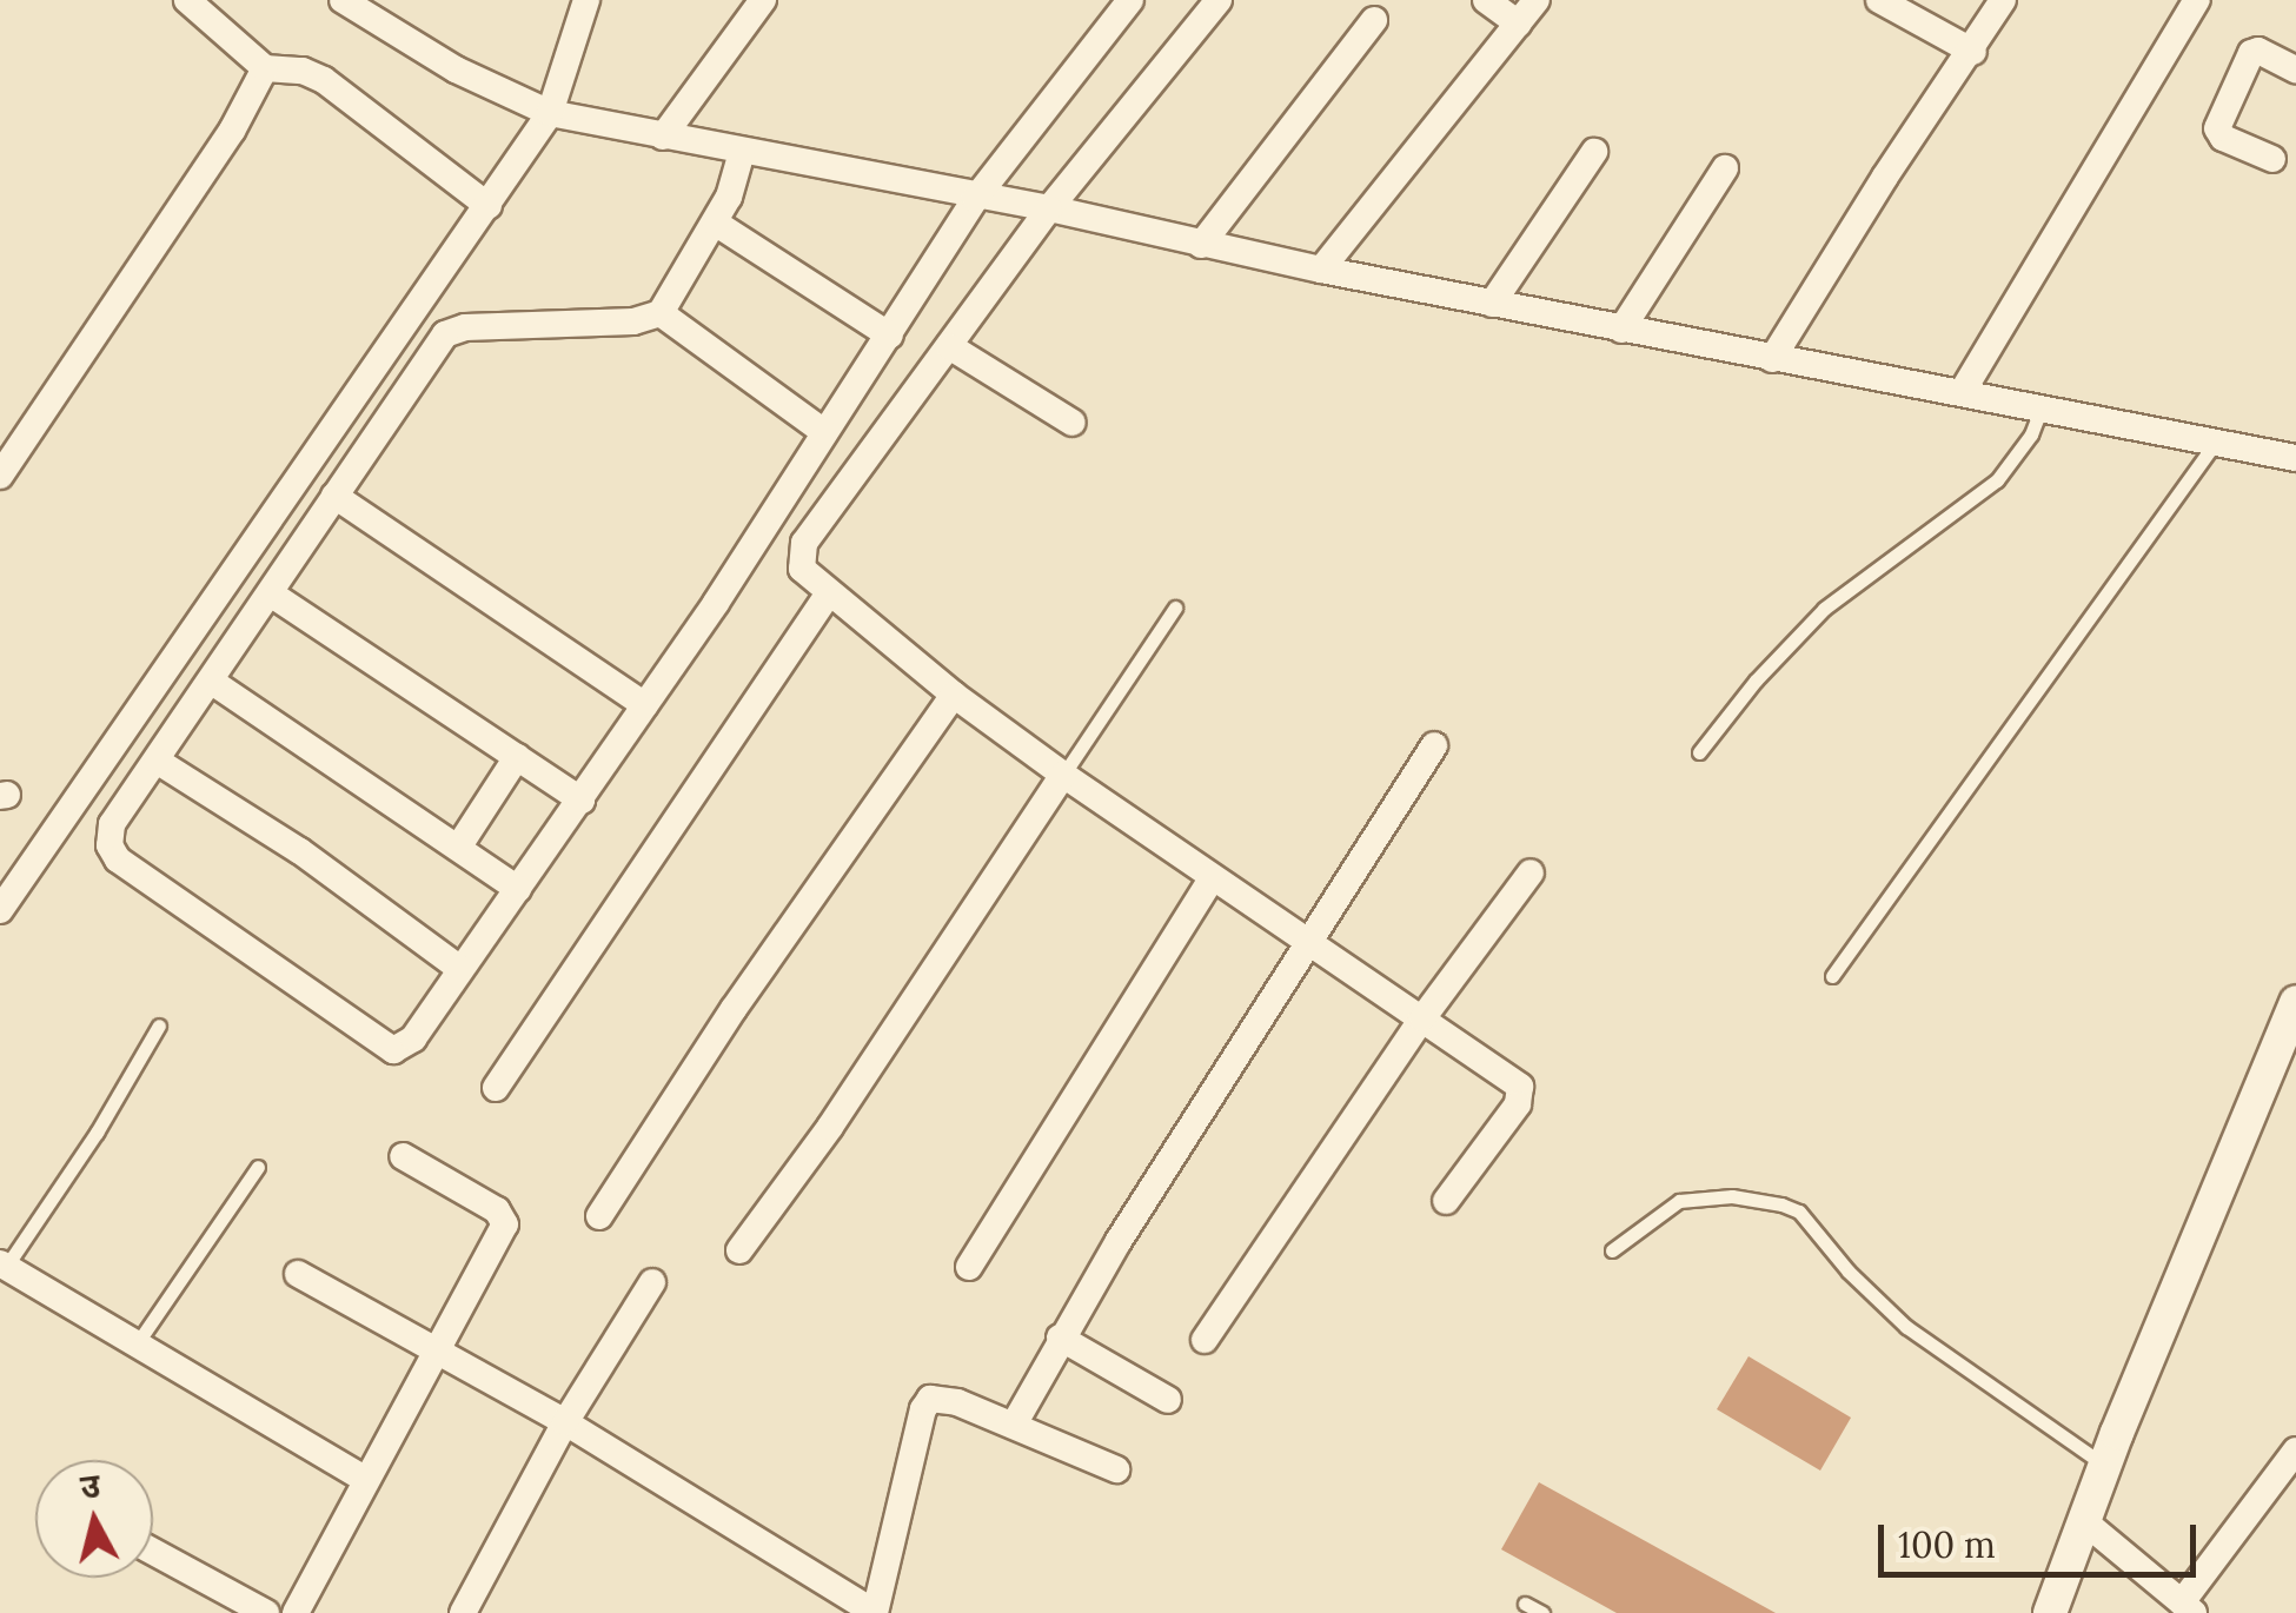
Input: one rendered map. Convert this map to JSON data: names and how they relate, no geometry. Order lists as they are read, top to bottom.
{
  "scale_bar": "100 m",
  "north": "top"
}
